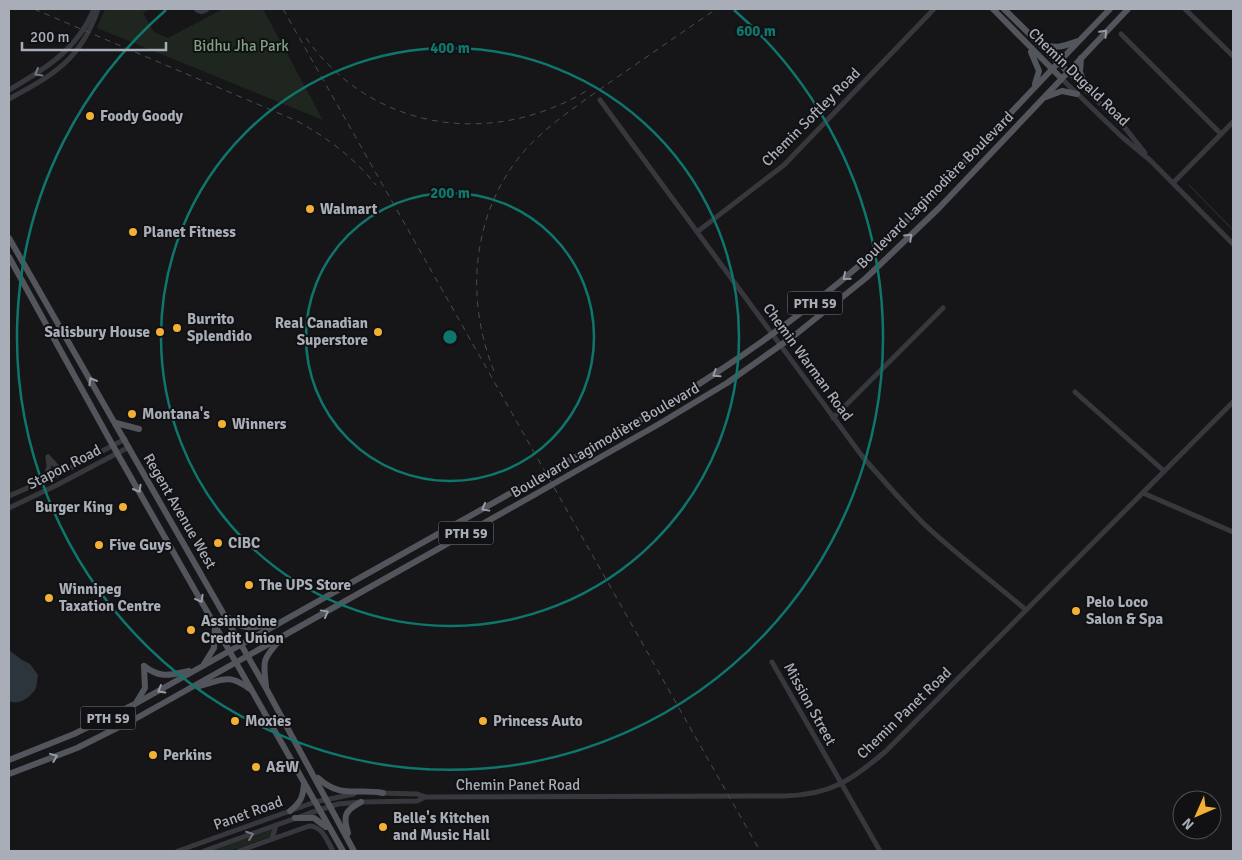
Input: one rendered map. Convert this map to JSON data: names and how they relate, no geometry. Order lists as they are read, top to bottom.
{
  "streets": {
    "main road": [
      "Chemin Dugald Road",
      "Boulevard Lagimodière Boulevard",
      "PTH 59",
      "Regent Avenue West"
    ],
    "street": [
      "Chemin Softley Road",
      "Chemin Warman Road",
      "Stapon Road",
      "Mission Street",
      "Chemin Panet Road",
      "Panet Road"
    ]
  },
  "crossings": [
    ["Chemin Dugald Road", "Boulevard Lagimodière Boulevard"],
    ["Chemin Softley Road", "Chemin Warman Road"],
    ["Boulevard Lagimodière Boulevard", "Chemin Warman Road"],
    ["Boulevard Lagimodière Boulevard", "Regent Avenue West"],
    ["Chemin Warman Road", "Chemin Panet Road"],
    ["Stapon Road", "Regent Avenue West"],
    ["Regent Avenue West", "Chemin Panet Road"],
    ["Regent Avenue West", "Panet Road"],
    ["Mission Street", "Chemin Panet Road"],
    ["Chemin Panet Road", "Panet Road"]
  ],
  "parks": ["Bidhu Jha Park"],
  "places": [
    "Foody Goody",
    "Walmart",
    "Planet Fitness",
    "Burrito Splendido",
    "Salisbury House",
    "Real Canadian Superstore",
    "Montana's",
    "Winners",
    "Burger King",
    "CIBC",
    "Five Guys",
    "The UPS Store",
    "Winnipeg Taxation Centre",
    "Pelo Loco Salon & Spa",
    "Assiniboine Credit Union",
    "Moxies",
    "Princess Auto",
    "Perkins",
    "A&W",
    "Belle's Kitchen and Music Hall"
  ],
  "scale_bar": "200 m",
  "north": "bottom left",
  "rings": ["600 m", "400 m", "200 m"]
}
